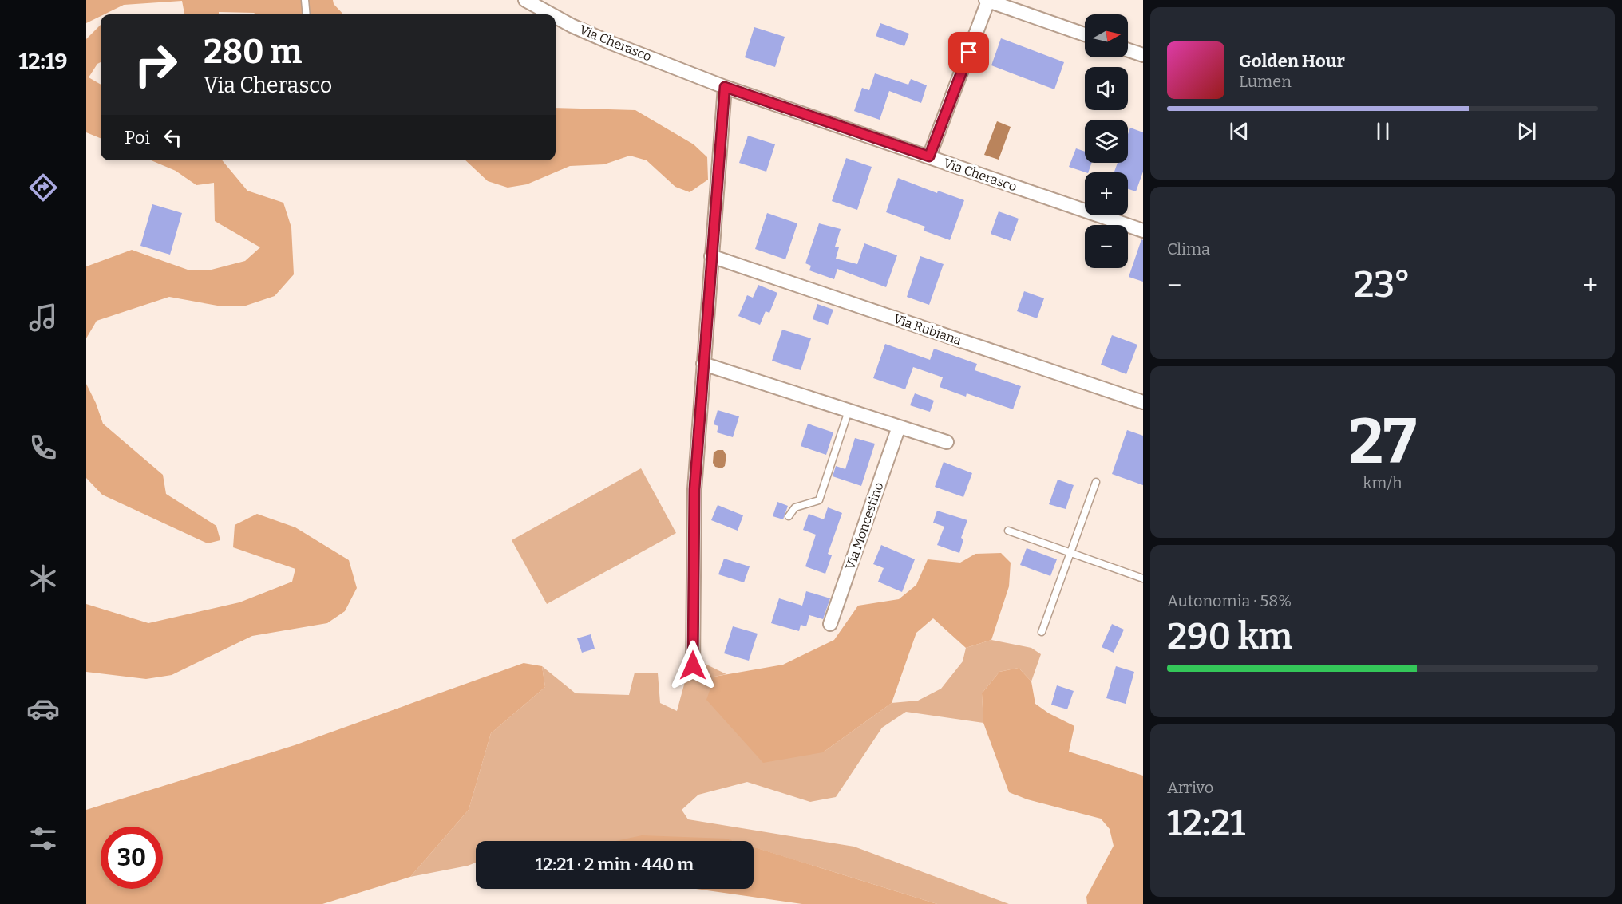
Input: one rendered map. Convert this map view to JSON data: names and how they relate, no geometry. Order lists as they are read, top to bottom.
{
  "streets": {
    "street": ["Via Cherasco", "Via Rubiana", "Via Moncestino"]
  },
  "north": "right",
  "page": {
    "tabs": "12:19",
    "map_buttons": ["+", "−"],
    "turn": ["280 m", "Via Cherasco"],
    "song": ["Golden Hour", "Lumen"],
    "then": "Poi",
    "tile": [
      "Clima",
      ["27", "km/h"],
      ["Autonomia · 58%", "290 km"],
      ["Arrivo", "12:21"]
    ],
    "heat": ["−", "23°", "+"],
    "limit": "30",
    "trip": "12:21 · 2 min · 440 m"
  }
}
